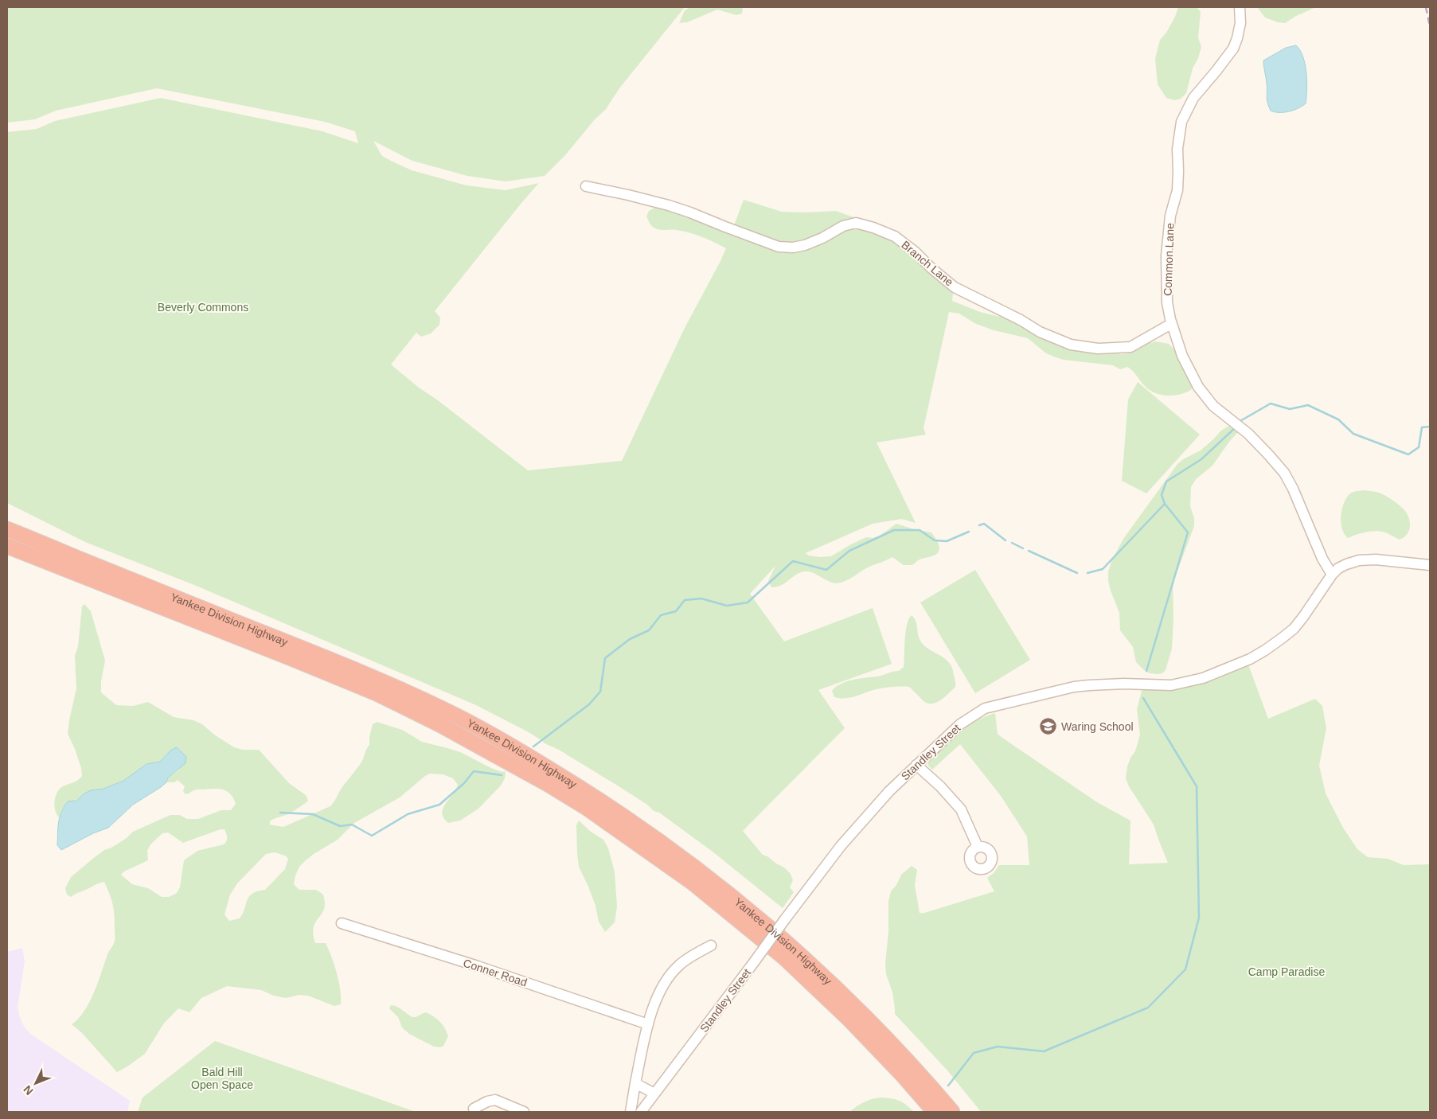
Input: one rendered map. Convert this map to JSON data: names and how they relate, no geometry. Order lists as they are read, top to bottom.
{
  "streets": {
    "highway": ["Yankee Division Highway"],
    "street": [
      "Common Lane",
      "Branch Lane",
      "Standley Street",
      "Conner Road"
    ]
  },
  "crossings": [
    ["Common Lane", "Branch Lane"],
    ["Common Lane", "Standley Street"]
  ],
  "parks": ["Beverly Commons", "Camp Paradise", "Bald Hill Open Space"],
  "places": {
    "school or university": ["Waring School"]
  },
  "north": "bottom left"
}
